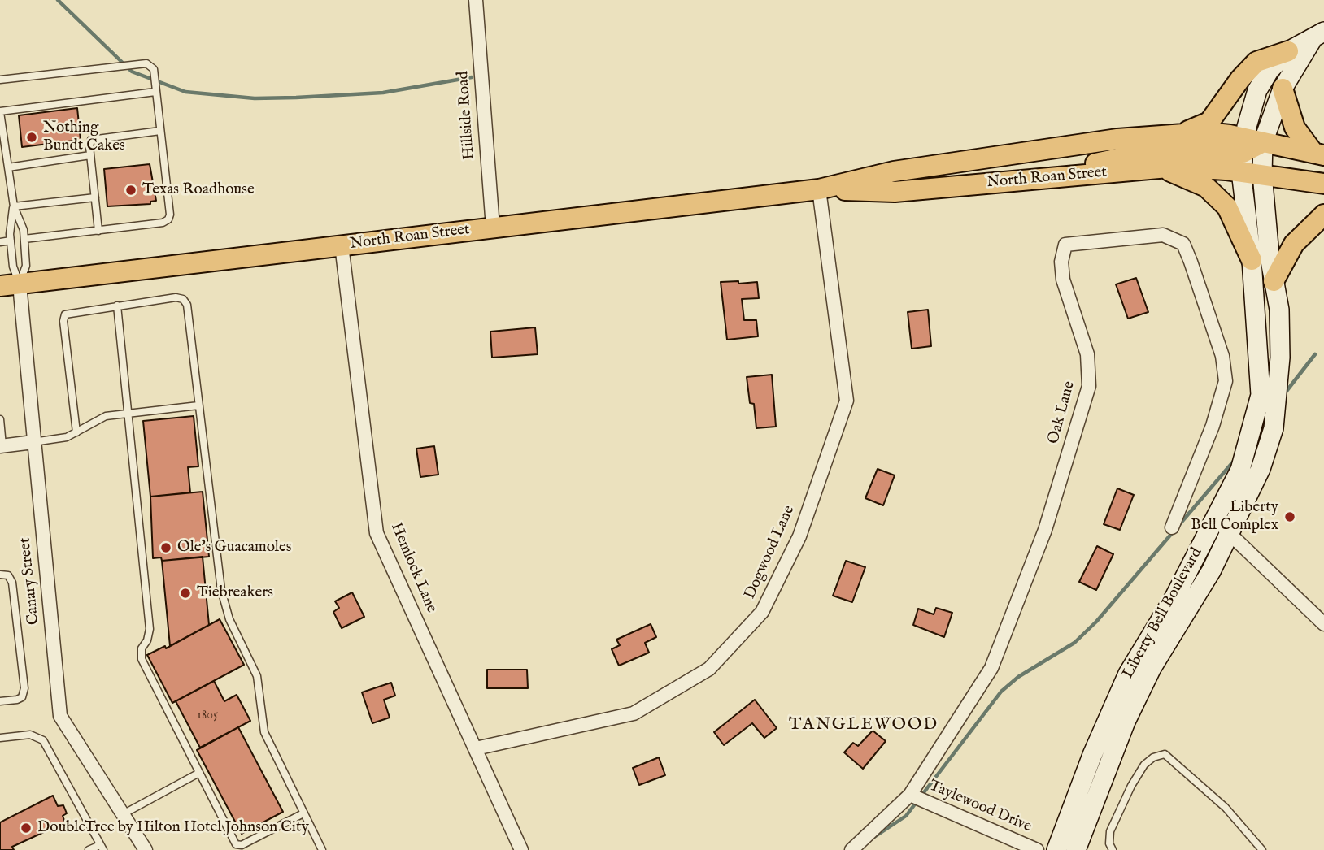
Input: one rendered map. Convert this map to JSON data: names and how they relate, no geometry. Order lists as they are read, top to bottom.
{
  "streets": {
    "main road": ["North Roan Street"],
    "street": [
      "Hillside Road",
      "Oak Lane",
      "Dogwood Lane",
      "Hemlock Lane",
      "Canary Street",
      "Liberty Bell Boulevard",
      "Taylewood Drive"
    ]
  },
  "crossings": [
    ["Hillside Road", "North Roan Street"],
    ["North Roan Street", "Dogwood Lane"],
    ["North Roan Street", "Hemlock Lane"],
    ["North Roan Street", "Canary Street"],
    ["North Roan Street", "Liberty Bell Boulevard"],
    ["Oak Lane", "Taylewood Drive"],
    ["Dogwood Lane", "Hemlock Lane"]
  ],
  "districts": ["TANGLEWOOD"],
  "places": [
    "Nothing Bundt Cakes",
    "Texas Roadhouse",
    "Liberty Bell Complex",
    "Ole's Guacamoles",
    "Tiebreakers",
    "DoubleTree by Hilton Hotel Johnson City"
  ],
  "house_numbers": ["1805"]
}
